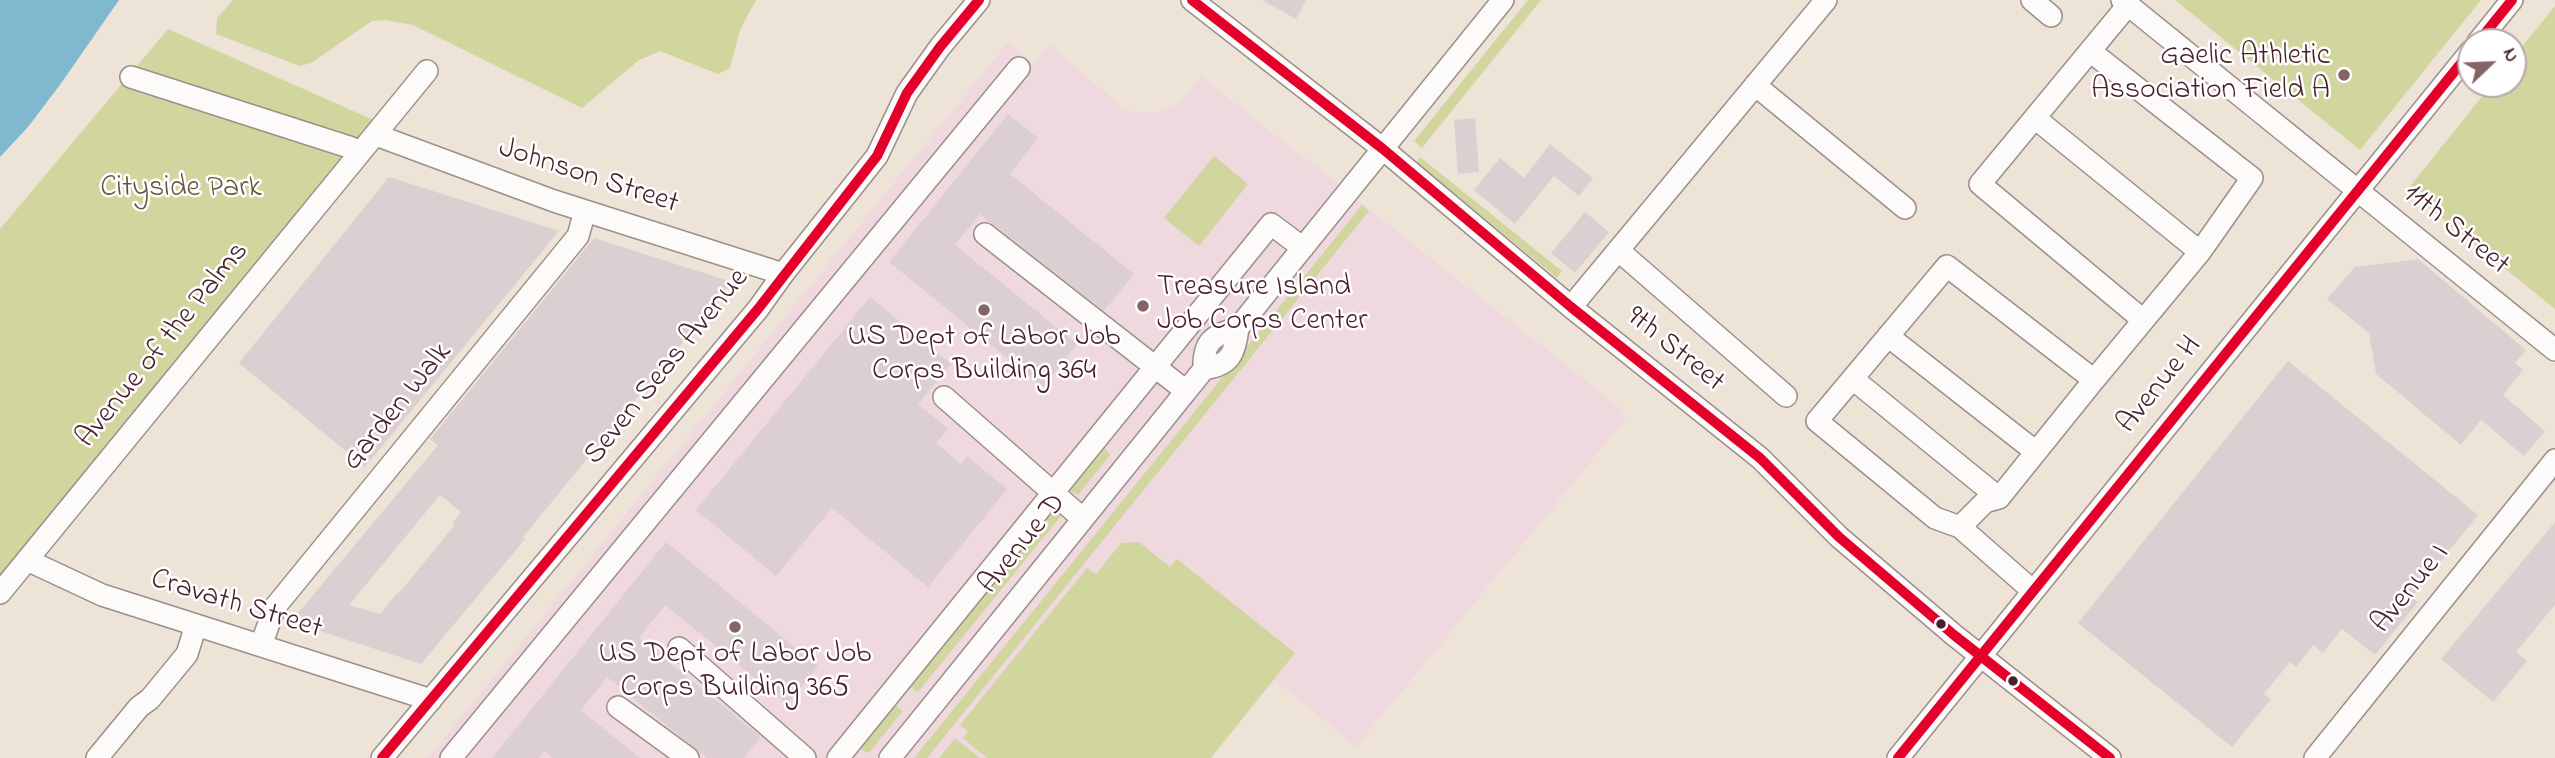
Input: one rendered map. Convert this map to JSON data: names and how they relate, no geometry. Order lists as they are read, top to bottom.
{
  "streets": {
    "street": [
      "Johnson Street",
      "11th Street",
      "Avenue of the Palms",
      "9th Street",
      "Seven Seas Avenue",
      "Avenue H",
      "Garden Walk",
      "Avenue D",
      "Avenue I",
      "Cravath Street"
    ]
  },
  "crossings": [
    ["Johnson Street", "Avenue of the Palms"],
    ["Johnson Street", "Seven Seas Avenue"],
    ["Johnson Street", "Garden Walk"],
    ["11th Street", "Avenue H"],
    ["Avenue of the Palms", "Cravath Street"],
    ["9th Street", "Avenue H"],
    ["9th Street", "Avenue D"],
    ["Seven Seas Avenue", "Cravath Street"],
    ["Garden Walk", "Cravath Street"]
  ],
  "parks": ["Cityside Park"],
  "places": [
    "Gaelic Athletic Association Field A",
    "Treasure Island Job Corps Center",
    "US Dept of Labor Job Corps Building 364",
    "US Dept of Labor Job Corps Building 365"
  ],
  "north": "top right"
}
